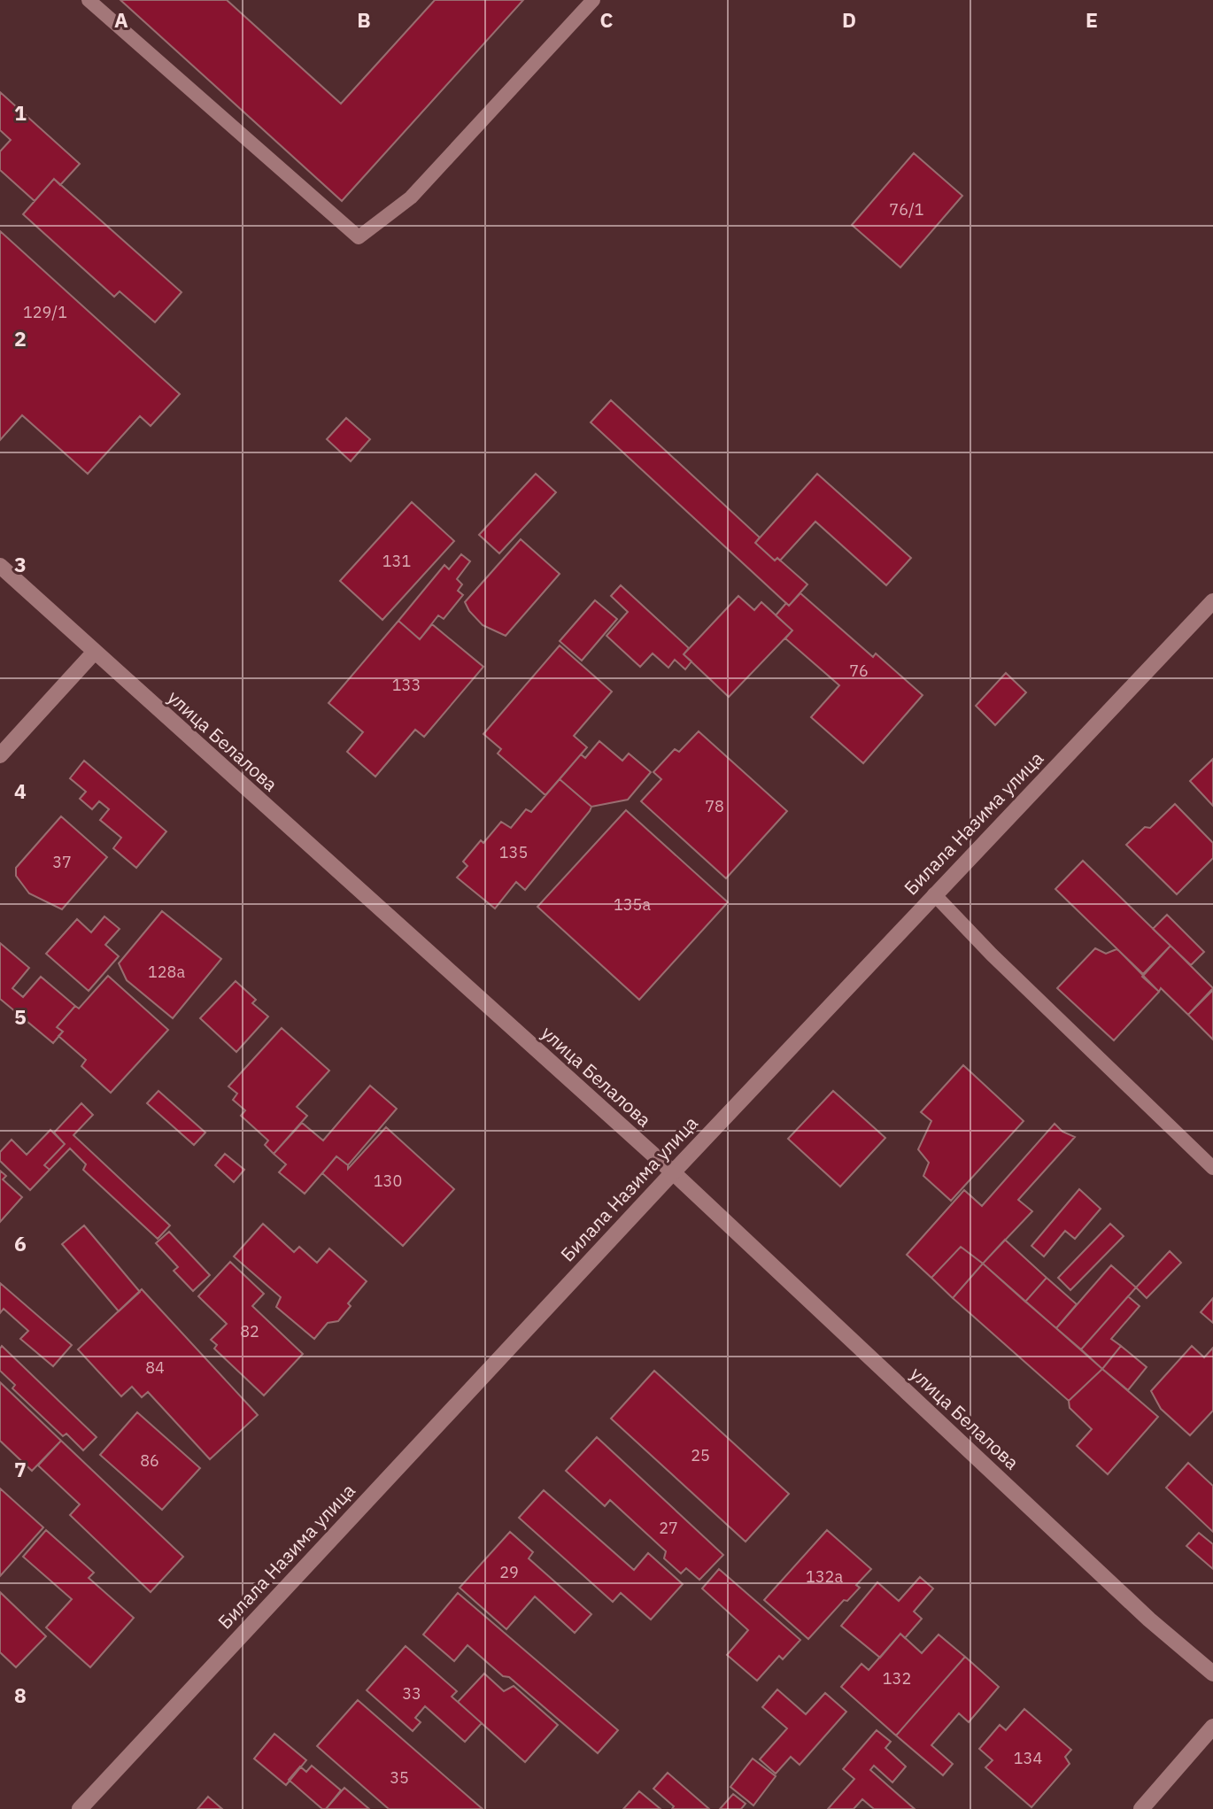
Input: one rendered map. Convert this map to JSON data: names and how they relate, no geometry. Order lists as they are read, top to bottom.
{
  "streets": {
    "street": ["улица Белалова", "Билала Назима улица"]
  },
  "crossings": [
    ["улица Белалова", "Билала Назима улица"]
  ],
  "house_numbers": [
    "76/1",
    "129/1",
    "131",
    "76",
    "133",
    "78",
    "135",
    "37",
    "135а",
    "128а",
    "130",
    "82",
    "84",
    "25",
    "86",
    "27",
    "29",
    "132а",
    "132",
    "33",
    "134",
    "35"
  ],
  "grid": {
    "columns": [
      "A",
      "B",
      "C",
      "D",
      "E"
    ],
    "rows": [
      "1",
      "2",
      "3",
      "4",
      "5",
      "6",
      "7",
      "8"
    ]
  }
}
